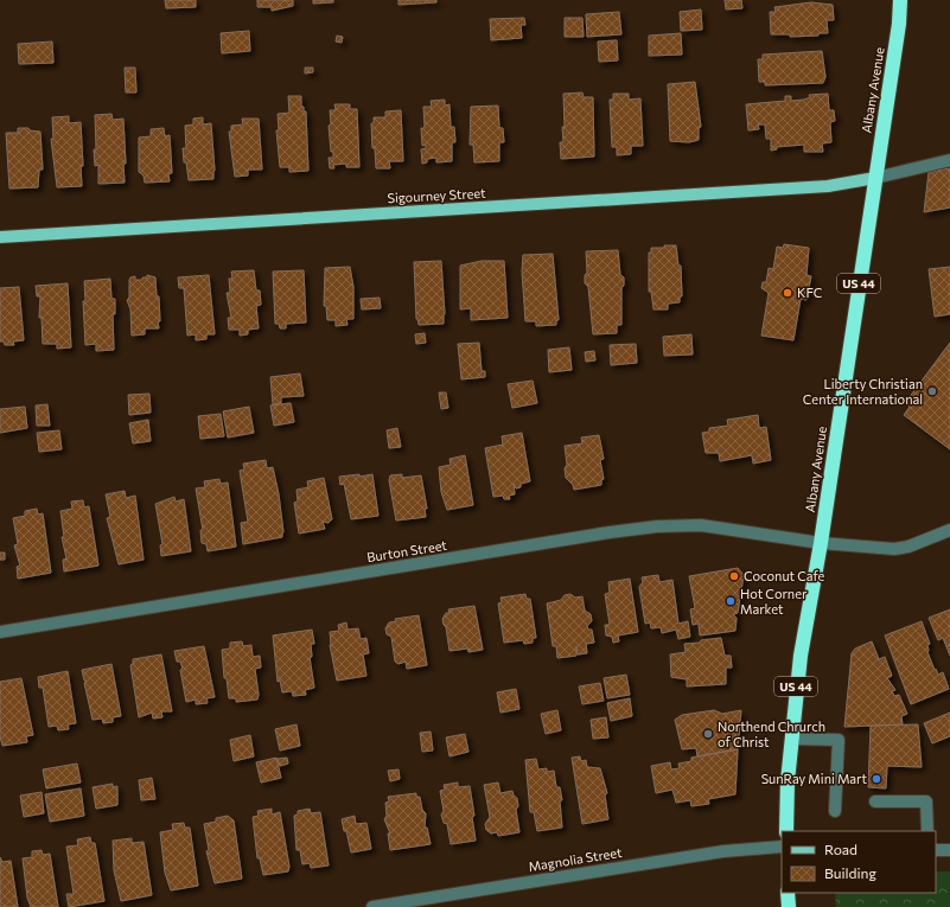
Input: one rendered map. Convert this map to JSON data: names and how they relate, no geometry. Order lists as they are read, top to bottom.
{
  "streets": {
    "highway": ["Albany Avenue", "US 44"],
    "main road": ["Sigourney Street"],
    "street": ["Burton Street", "Magnolia Street"]
  },
  "crossings": [
    ["Albany Avenue", "Sigourney Street"],
    ["Albany Avenue", "Burton Street"]
  ],
  "places": [
    "KFC",
    "Liberty Christian Center International",
    "Coconut Cafe",
    "Hot Corner Market",
    "Northend Chrurch of Christ",
    "SunRay Mini Mart"
  ],
  "legend": ["Road", "Building"]
}
